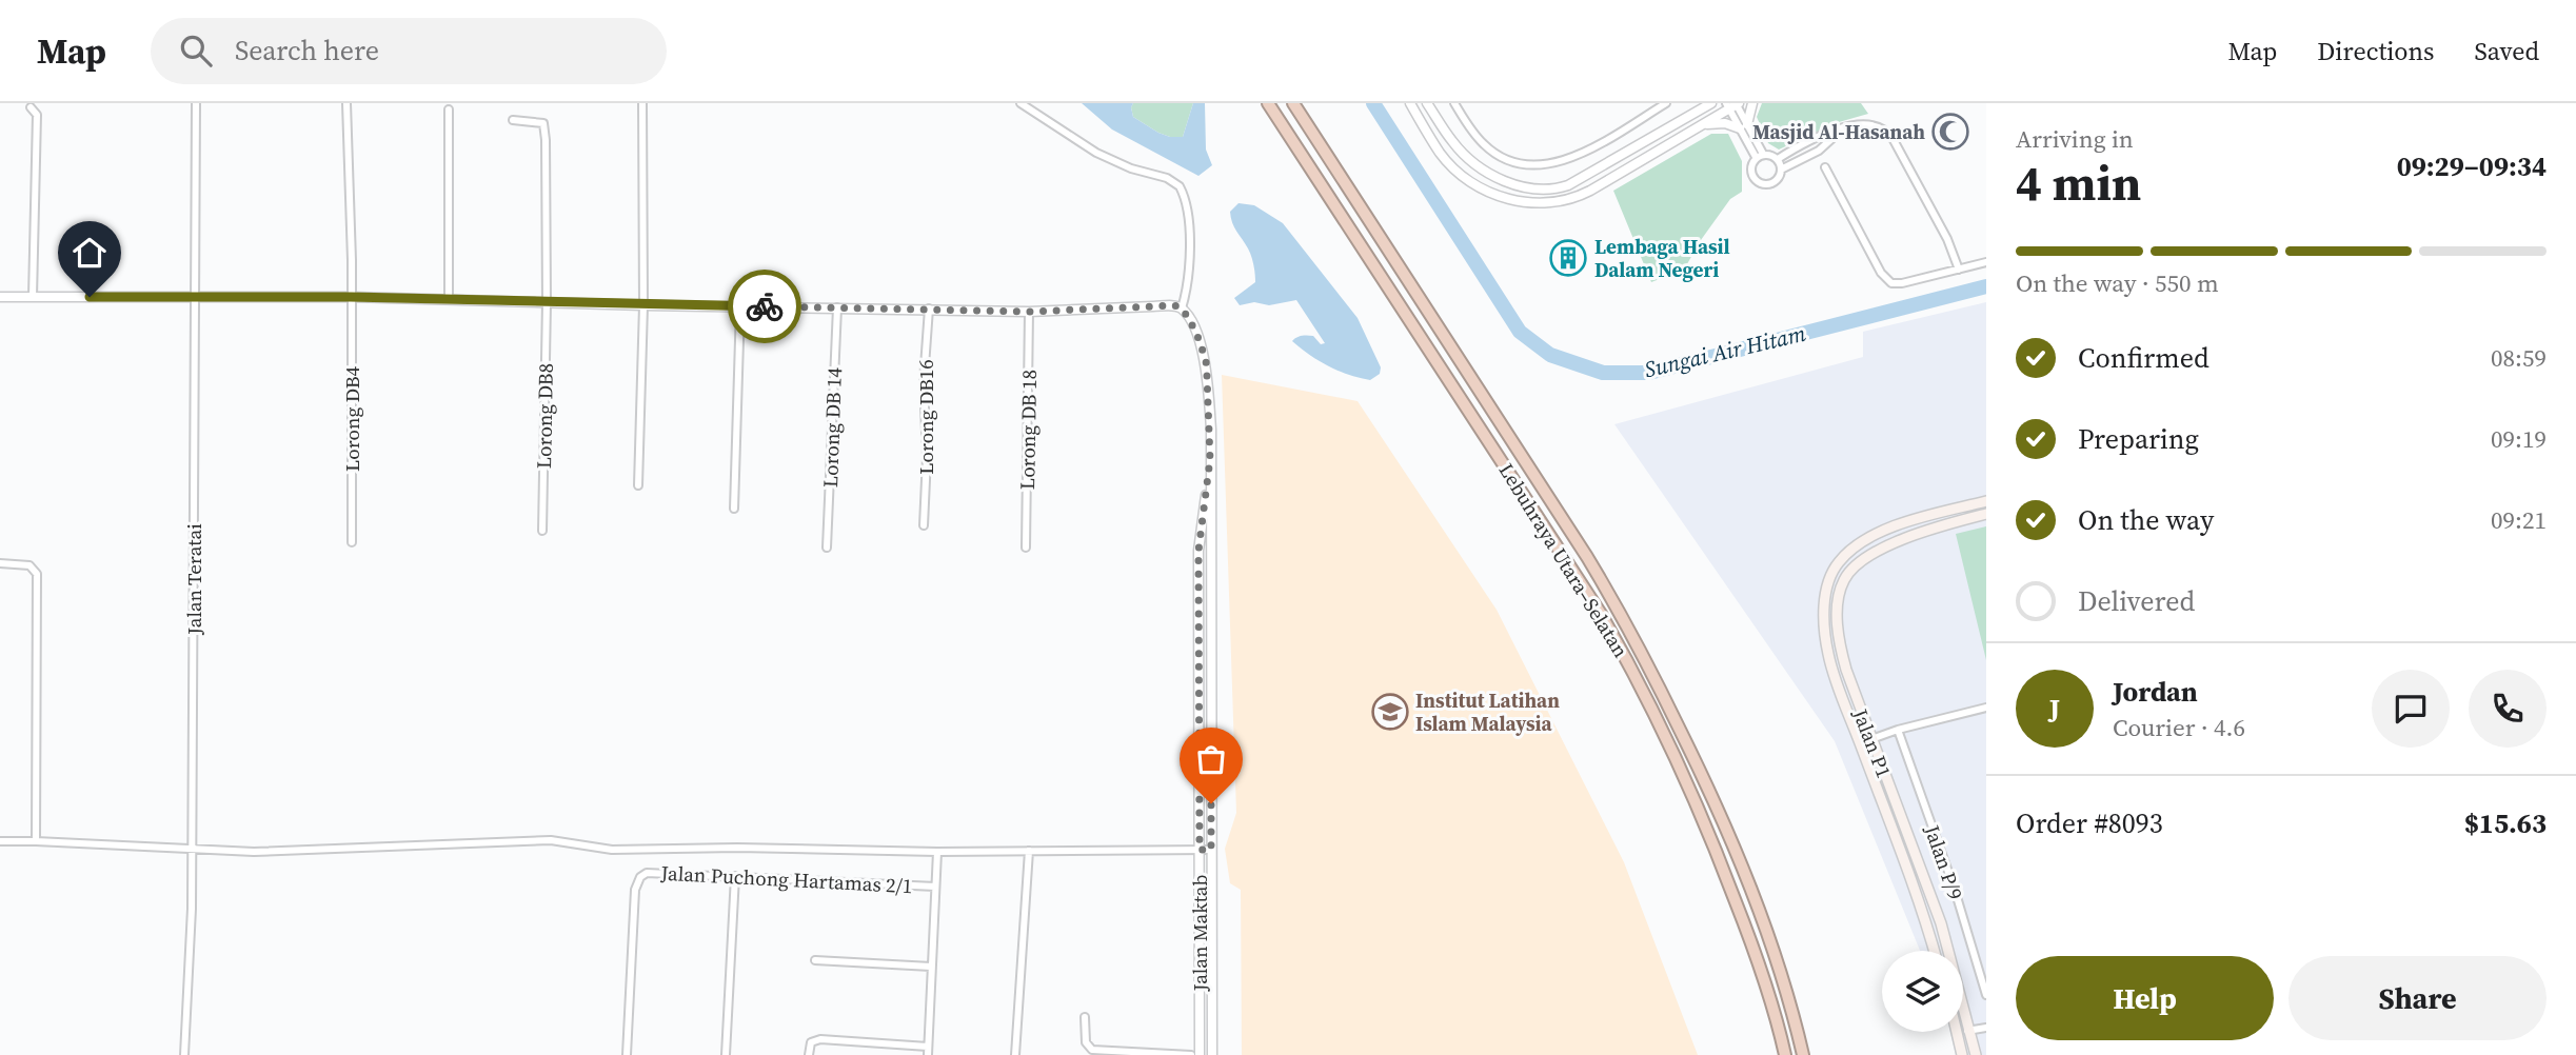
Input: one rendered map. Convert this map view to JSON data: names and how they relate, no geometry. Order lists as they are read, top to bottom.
{
  "streets": {
    "highway": ["Lebuhraya Utara–Selatan"],
    "main road": ["Jalan P1"],
    "street": [
      "Lorong DB8",
      "Lorong DB16",
      "Lorong DB4",
      "Lorong DB 14",
      "Lorong DB 18",
      "Jalan Teratai",
      "Jalan P/9",
      "Jalan Puchong Hartamas 2/1",
      "Jalan Maktab"
    ]
  },
  "water": ["Sungai Air Hitam"],
  "places": {
    "mosque": ["Masjid Al-Hasanah"],
    "building": ["Lembaga Hasil Dalam Negeri"],
    "school or university": ["Institut Latihan Islam Malaysia"]
  },
  "page": {
    "header": "Map",
    "search": "Search here",
    "nav": ["Map", "Directions", "Saved"],
    "heading": ["4 min", "Arriving in", "09:29–09:34"],
    "panel": [
      "Jordan",
      "Courier · 4.6",
      "Order #8093",
      "$15.63"
    ],
    "bar": "On the way · 550 m",
    "list": [
      ["Confirmed", "08:59"],
      ["Preparing", "09:19"],
      ["On the way", "09:21"],
      "Delivered"
    ],
    "round": "J",
    "buttons": ["Help", "Share"]
  }
}
